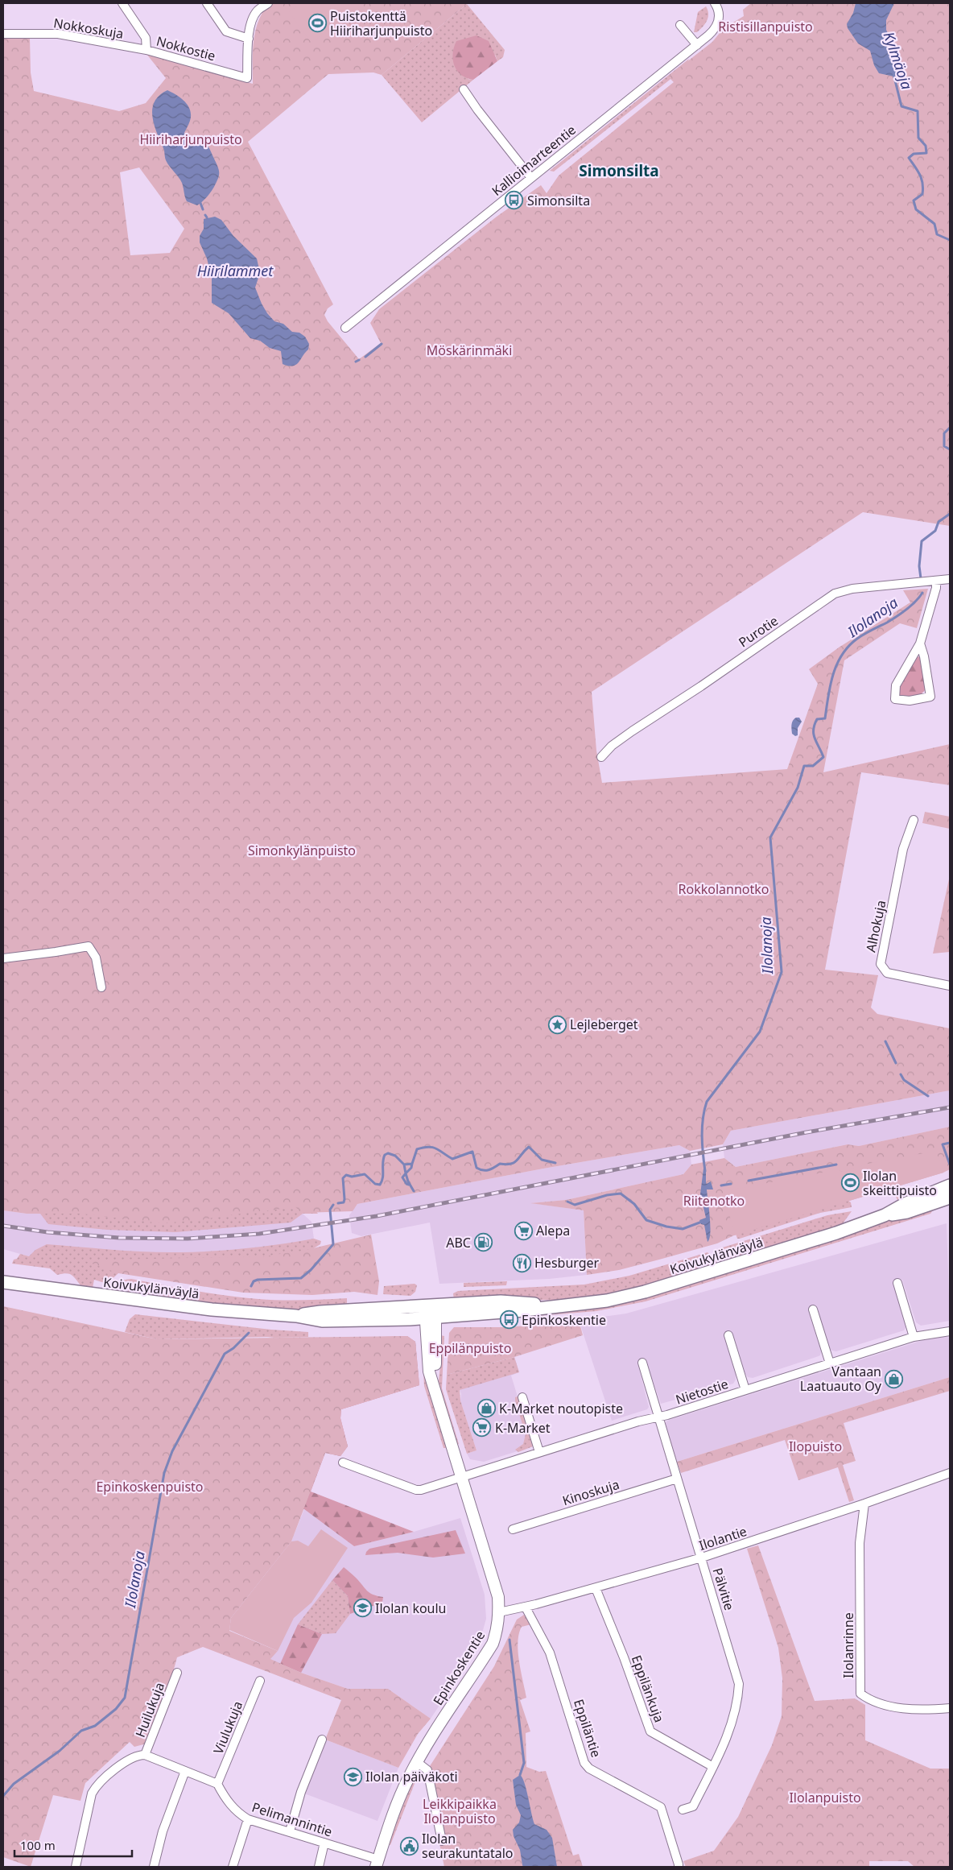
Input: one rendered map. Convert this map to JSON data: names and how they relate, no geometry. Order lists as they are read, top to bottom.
{
  "streets": {
    "main road": ["Koivukylänväylä"],
    "street": [
      "Nokkoskuja",
      "Nokkostie",
      "Kallioimarteentie",
      "Purotie",
      "Alhokuja",
      "Nietostie",
      "Kinoskuja",
      "Ilolantie",
      "Pälvitie",
      "Ilolanrinne",
      "Epinkoskentie",
      "Eppilänkuja",
      "Huilukuja",
      "Viulukuja",
      "Eppiläntie",
      "Pelimannintie"
    ]
  },
  "crossings": [
    ["Nokkoskuja", "Nokkostie"],
    ["Koivukylänväylä", "Epinkoskentie"],
    ["Nietostie", "Pälvitie"],
    ["Nietostie", "Epinkoskentie"],
    ["Kinoskuja", "Pälvitie"],
    ["Ilolantie", "Pälvitie"],
    ["Ilolantie", "Ilolanrinne"],
    ["Ilolantie", "Epinkoskentie"],
    ["Ilolantie", "Eppilänkuja"],
    ["Ilolantie", "Eppiläntie"],
    ["Pälvitie", "Eppilänkuja"],
    ["Epinkoskentie", "Pelimannintie"],
    ["Viulukuja", "Pelimannintie"]
  ],
  "districts": ["Simonsilta"],
  "water": ["Kylmäoja", "Hiirilammet", "Ilolanoja"],
  "parks": [
    "Ristisillanpuisto",
    "Hiiriharjunpuisto",
    "Möskärinmäki",
    "Simonkylänpuisto",
    "Rokkolannotko",
    "Riitenotko",
    "Eppilänpuisto",
    "Ilopuisto",
    "Epinkoskenpuisto",
    "Ilolanpuisto",
    "Leikkipaikka Ilolanpuisto"
  ],
  "places": {
    "sports": ["Puistokenttä Hiiriharjunpuisto", "Ilolan skeittipuisto"],
    "bus stop": ["Simonsilta", "Epinkoskentie"],
    "place": ["Lejleberget"],
    "supermarket": ["Alepa", "K-Market"],
    "fuel station": ["ABC"],
    "restaurant": ["Hesburger"],
    "shop": ["Vantaan Laatuauto Oy", "K-Market noutopiste"],
    "school or university": ["Ilolan koulu", "Ilolan päiväkoti"],
    "public building": ["Ilolan seurakuntatalo"]
  },
  "scale_bar": "100 m"
}
